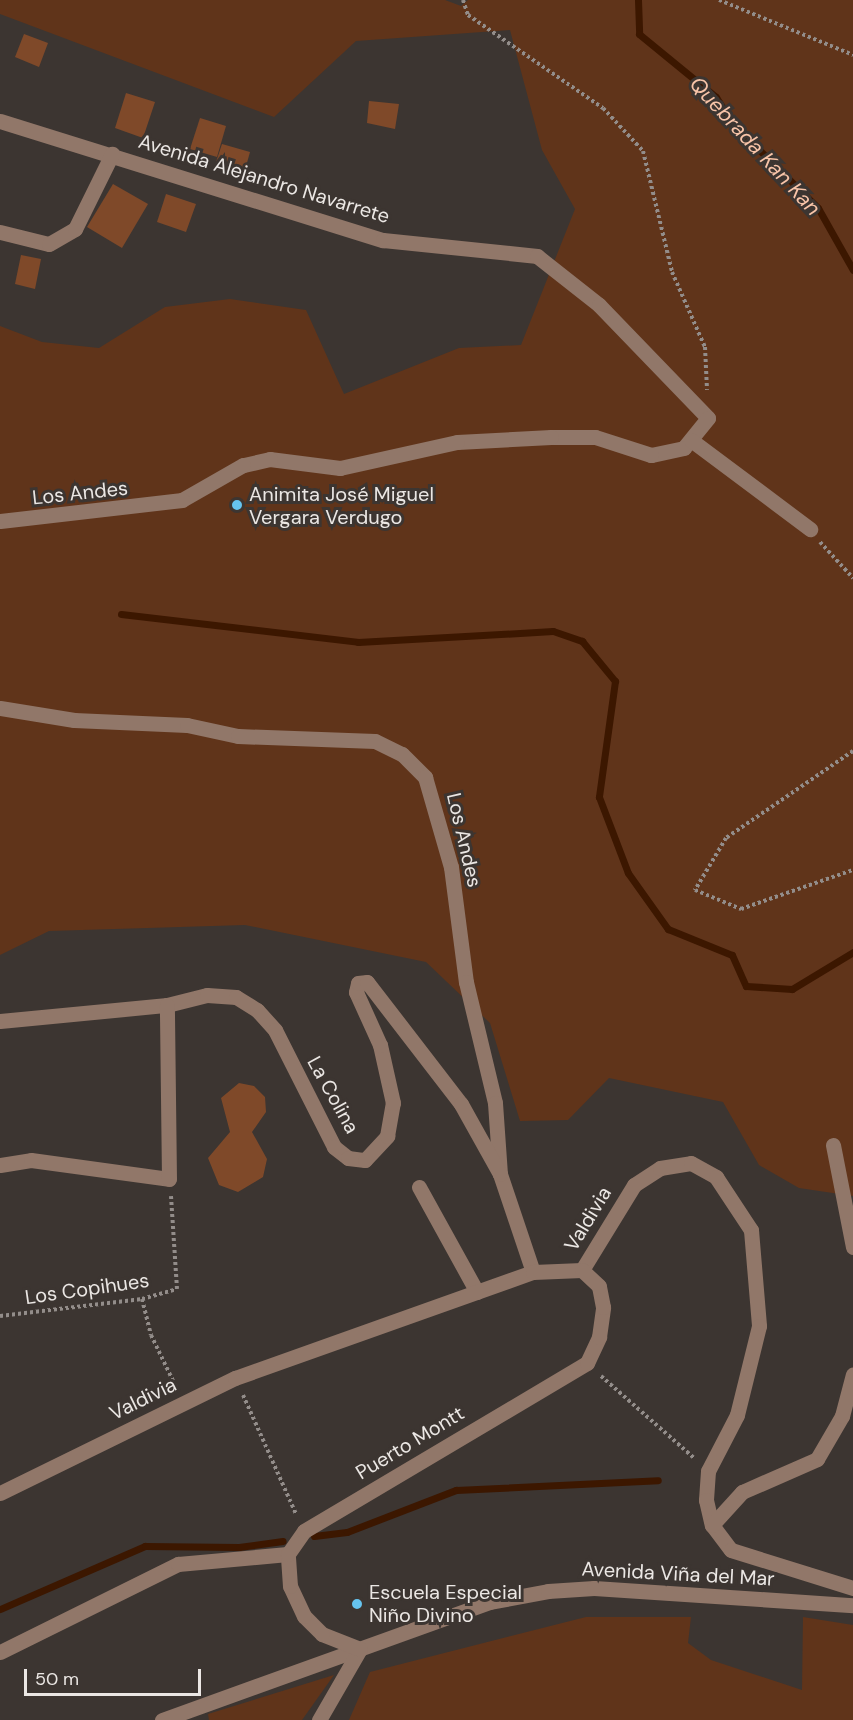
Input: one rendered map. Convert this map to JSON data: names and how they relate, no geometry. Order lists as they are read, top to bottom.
{
  "streets": {
    "street": [
      "Avenida Alejandro Navarrete",
      "Los Andes",
      "La Colina",
      "Valdivia",
      "Puerto Montt",
      "Avenida Viña del Mar"
    ],
    "path": ["Los Copihues"]
  },
  "crossings": [
    ["Avenida Alejandro Navarrete", "Los Andes"],
    ["Los Andes", "La Colina"],
    ["Los Andes", "Valdivia"]
  ],
  "water": ["Quebrada Kan Kan"],
  "places": ["Animita José Miguel Vergara Verdugo", "Escuela Especial Niño Divino"],
  "scale_bar": "50 m"
}
